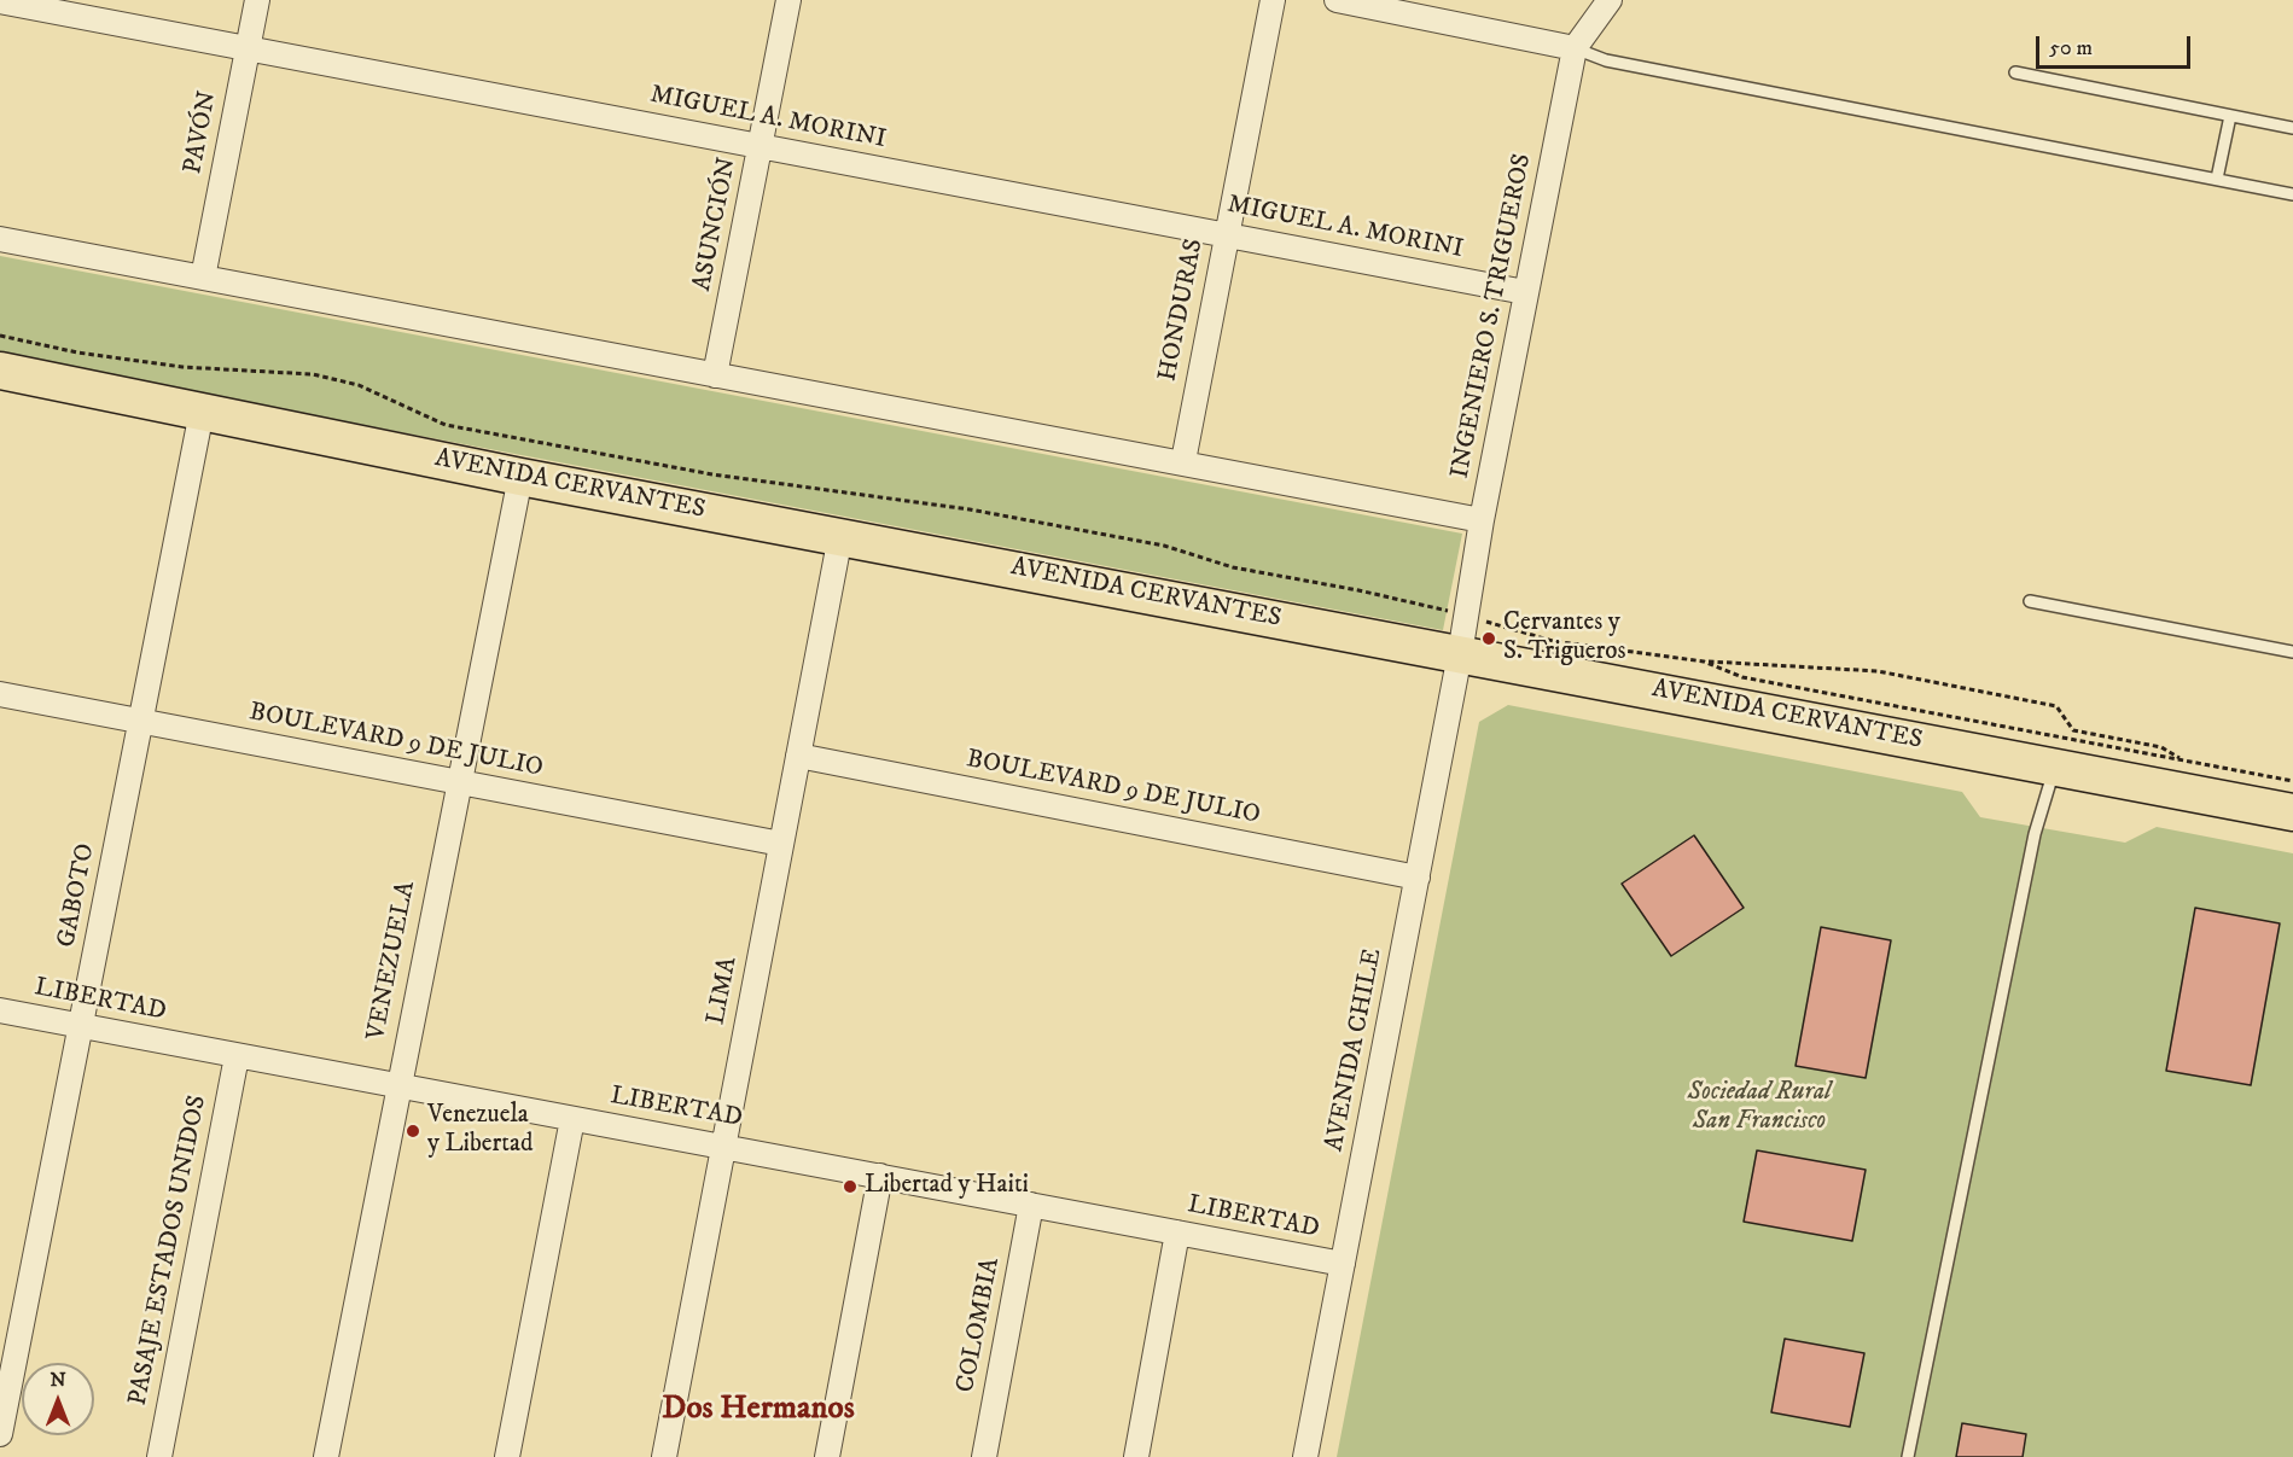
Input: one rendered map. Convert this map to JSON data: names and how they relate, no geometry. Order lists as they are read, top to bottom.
{
  "streets": {
    "main road": ["AVENIDA CERVANTES"],
    "street": [
      "MIGUEL A. MORINI",
      "PAVÓN",
      "ASUNCIÓN",
      "HONDURAS",
      "INGENIERO S. TRIGUEROS",
      "BOULEVARD 9 DE JULIO",
      "GABOTO",
      "VENEZUELA",
      "LIMA",
      "LIBERTAD",
      "AVENIDA CHILE",
      "PASAJE ESTADOS UNIDOS",
      "COLOMBIA"
    ]
  },
  "crossings": [
    ["MIGUEL A. MORINI", "PAVÓN"],
    ["MIGUEL A. MORINI", "ASUNCIÓN"],
    ["MIGUEL A. MORINI", "HONDURAS"],
    ["MIGUEL A. MORINI", "INGENIERO S. TRIGUEROS"],
    ["INGENIERO S. TRIGUEROS", "AVENIDA CERVANTES"],
    ["INGENIERO S. TRIGUEROS", "AVENIDA CHILE"],
    ["AVENIDA CERVANTES", "GABOTO"],
    ["AVENIDA CERVANTES", "VENEZUELA"],
    ["AVENIDA CERVANTES", "LIMA"],
    ["AVENIDA CERVANTES", "AVENIDA CHILE"],
    ["BOULEVARD 9 DE JULIO", "GABOTO"],
    ["BOULEVARD 9 DE JULIO", "VENEZUELA"],
    ["BOULEVARD 9 DE JULIO", "LIMA"],
    ["BOULEVARD 9 DE JULIO", "AVENIDA CHILE"],
    ["GABOTO", "LIBERTAD"],
    ["VENEZUELA", "LIBERTAD"],
    ["LIMA", "LIBERTAD"],
    ["LIBERTAD", "AVENIDA CHILE"],
    ["LIBERTAD", "PASAJE ESTADOS UNIDOS"],
    ["LIBERTAD", "COLOMBIA"]
  ],
  "districts": ["Dos Hermanos"],
  "parks": ["Sociedad Rural San Francisco"],
  "places": ["Cervantes y S. Trigueros", "Venezuela y Libertad", "Libertad y Haiti"],
  "scale_bar": "50 m",
  "north": "top"
}
